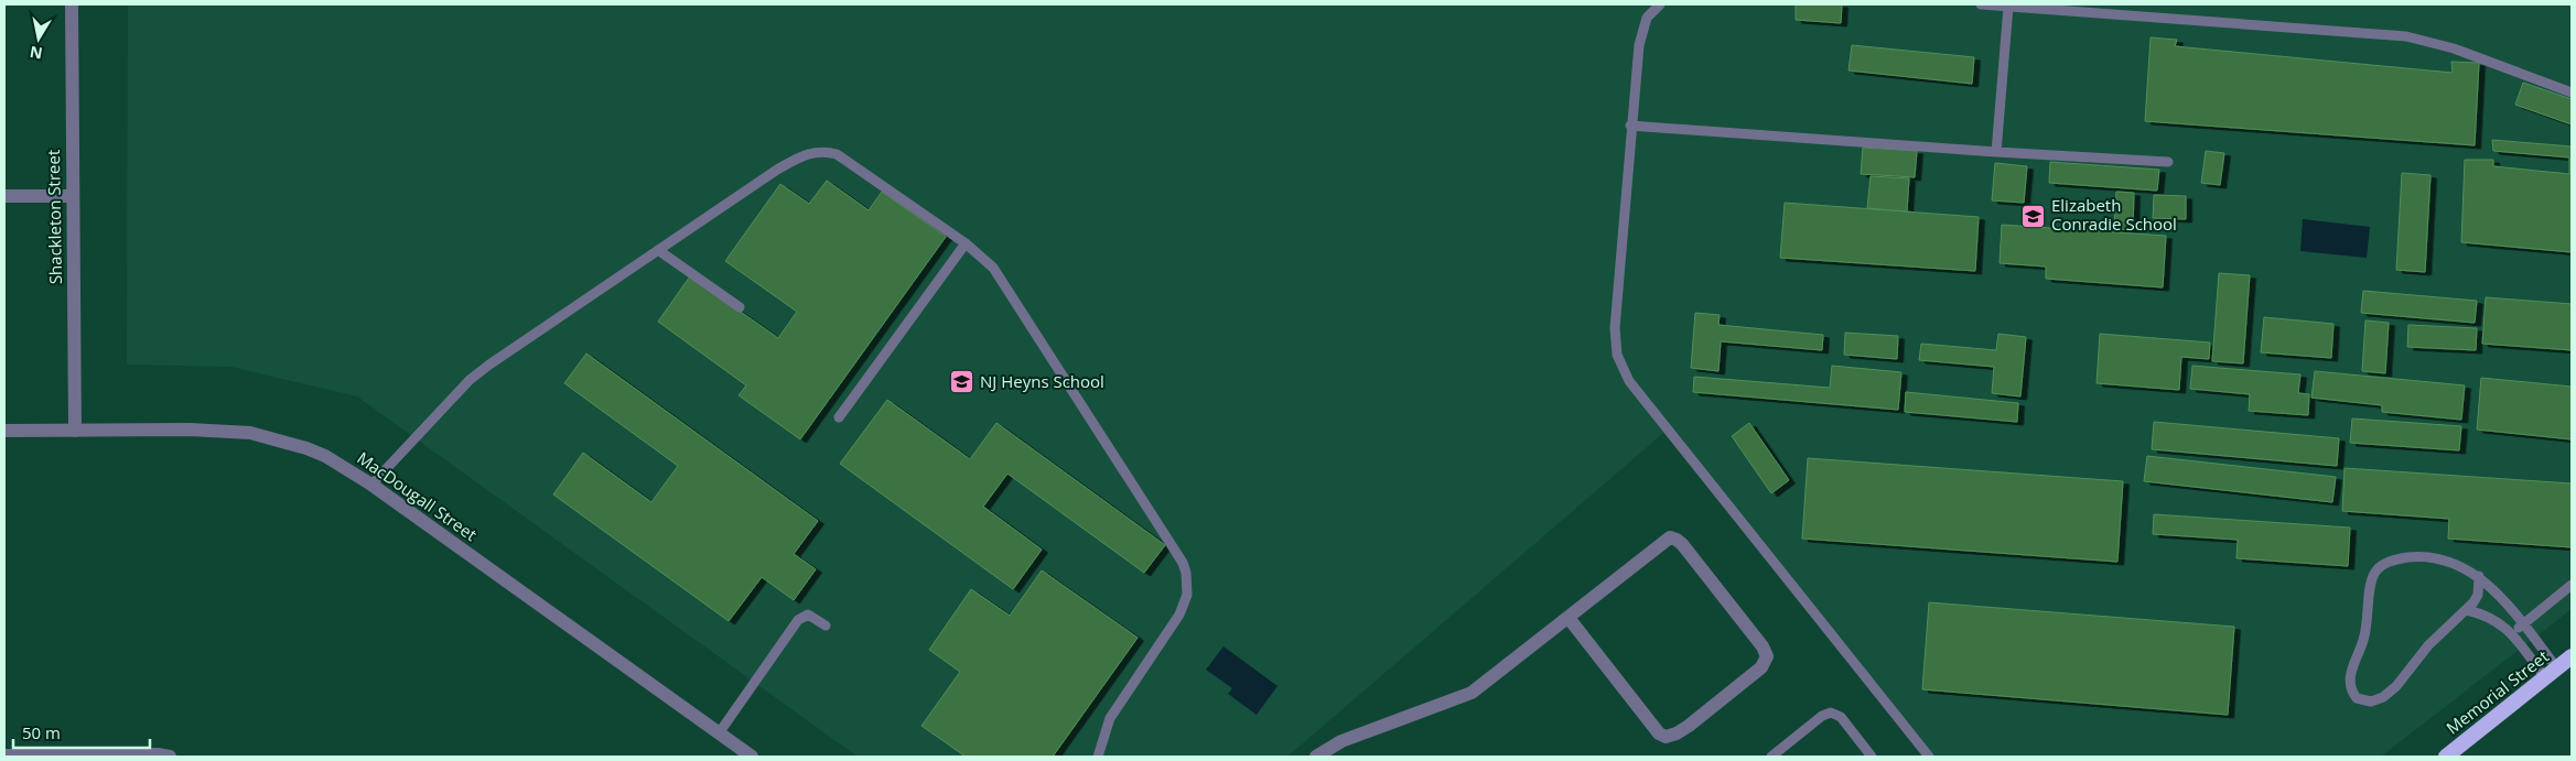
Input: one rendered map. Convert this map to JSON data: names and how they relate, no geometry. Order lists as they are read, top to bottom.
{
  "streets": {
    "highway": ["Memorial Street"],
    "street": ["Shackleton Street", "MacDougall Street"]
  },
  "crossings": [
    ["Shackleton Street", "MacDougall Street"]
  ],
  "places": {
    "school or university": ["Elizabeth Conradie School", "NJ Heyns School"]
  },
  "scale_bar": "50 m",
  "north": "bottom"
}
